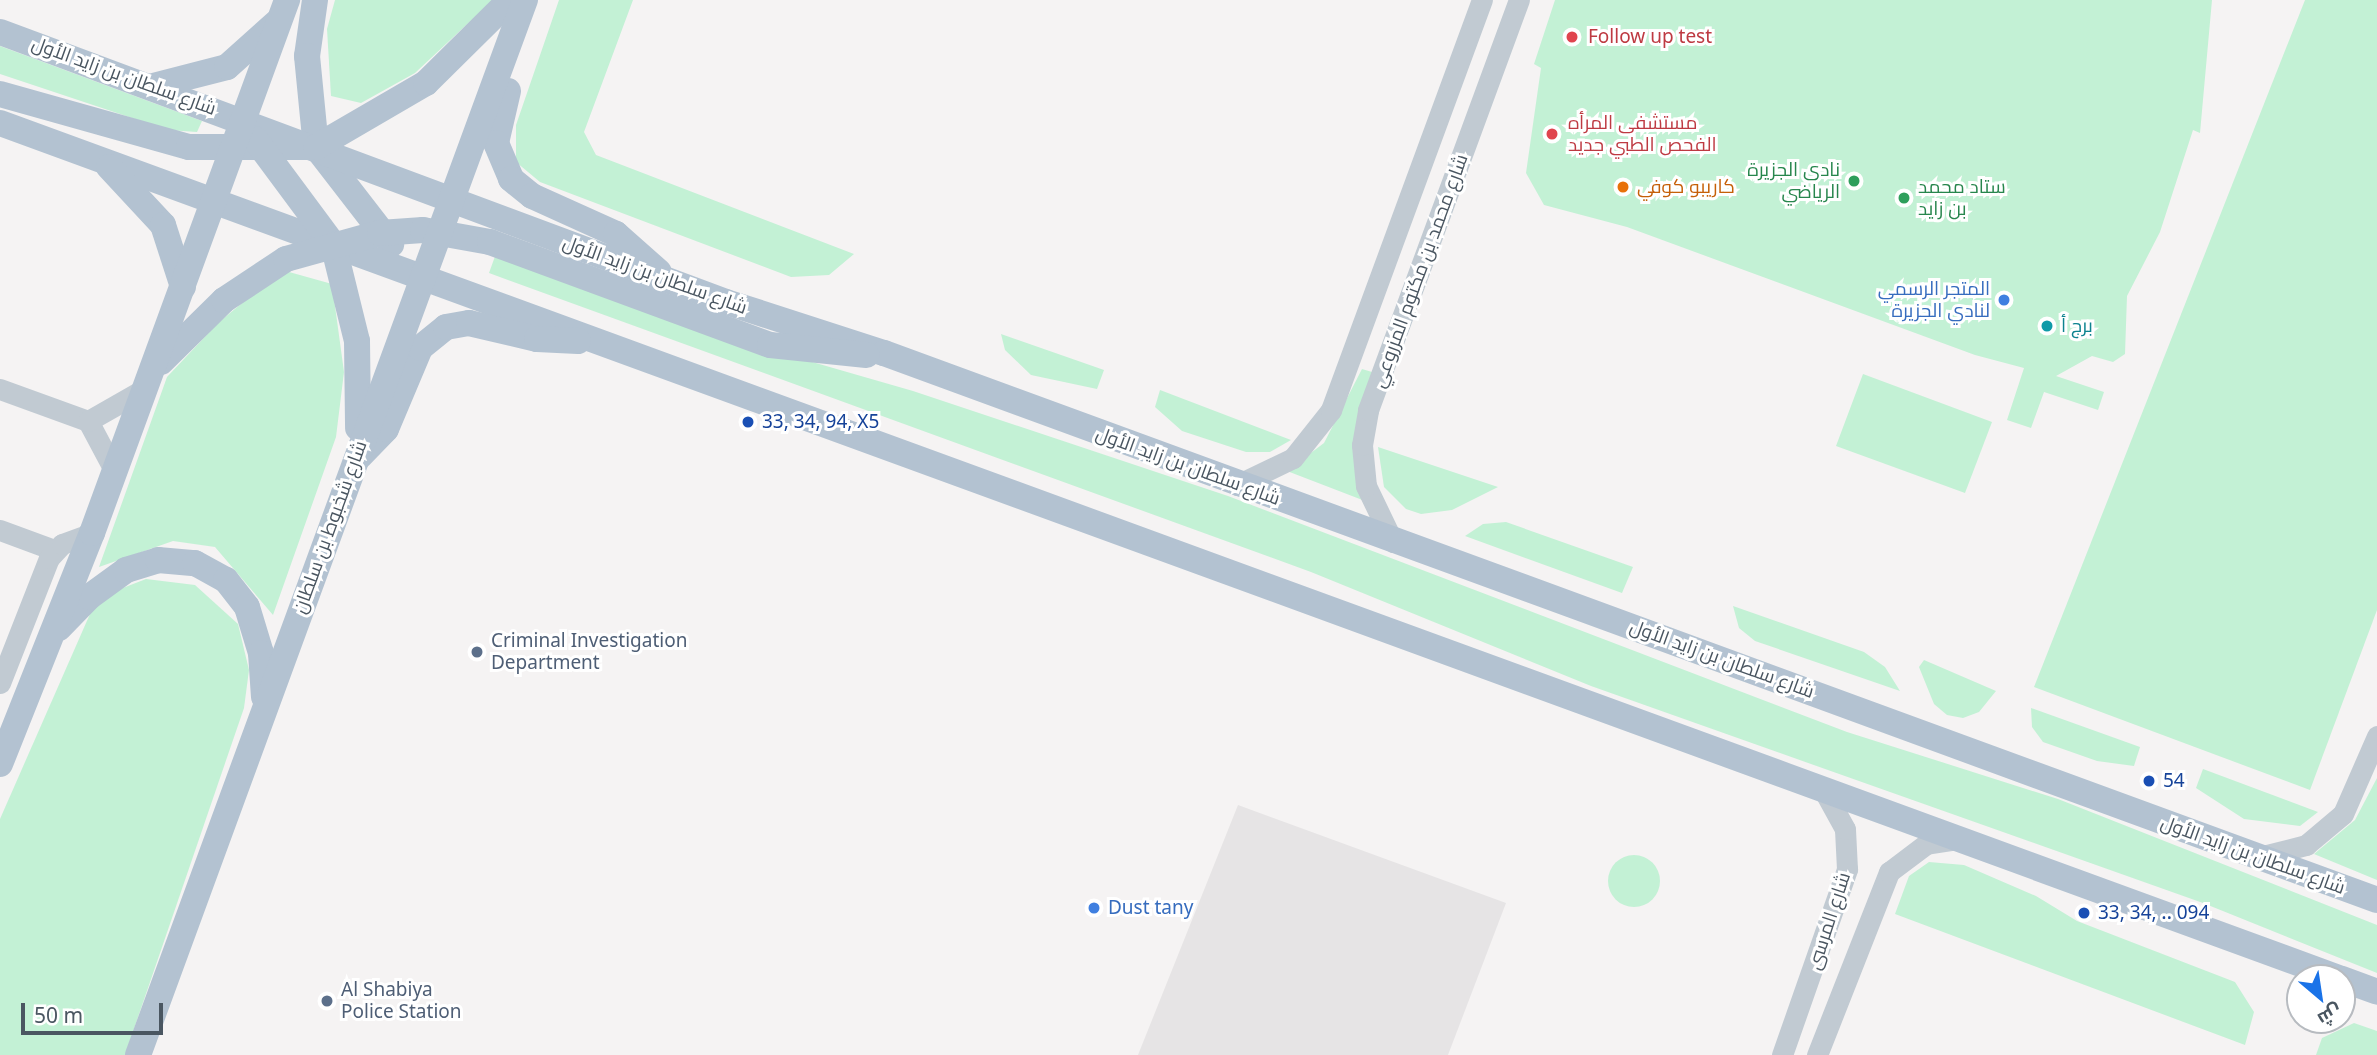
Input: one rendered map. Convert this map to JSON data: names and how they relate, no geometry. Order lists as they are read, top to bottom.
{
  "streets": {
    "main road": ["شارع سلطان بن زايد الأول", "شارع شخبوط بن سلطان"],
    "street": ["شارع محمد بن مكتوم المزروعي", "شارع المرسى"]
  },
  "crossings": [
    ["شارع سلطان بن زايد الأول", "شارع محمد بن مكتوم المزروعي"],
    ["شارع سلطان بن زايد الأول", "شارع شخبوط بن سلطان"]
  ],
  "places": [
    "Follow up test",
    "مستشفى المرأه الفحص الطبي جديد",
    "نادى الجزيرة الرياضي",
    "كاريبو كوفي",
    "ستاد محمد بن زايد",
    "المتجر الرسمي لنادي الجزيرة",
    "برج أ",
    "33, 34, 94, X5",
    "Criminal Investigation Department",
    "54",
    "Dust tany",
    "33, 34, .. 094",
    "Al Shabiya Police Station"
  ],
  "scale_bar": "50 m",
  "north": "bottom right"
}
